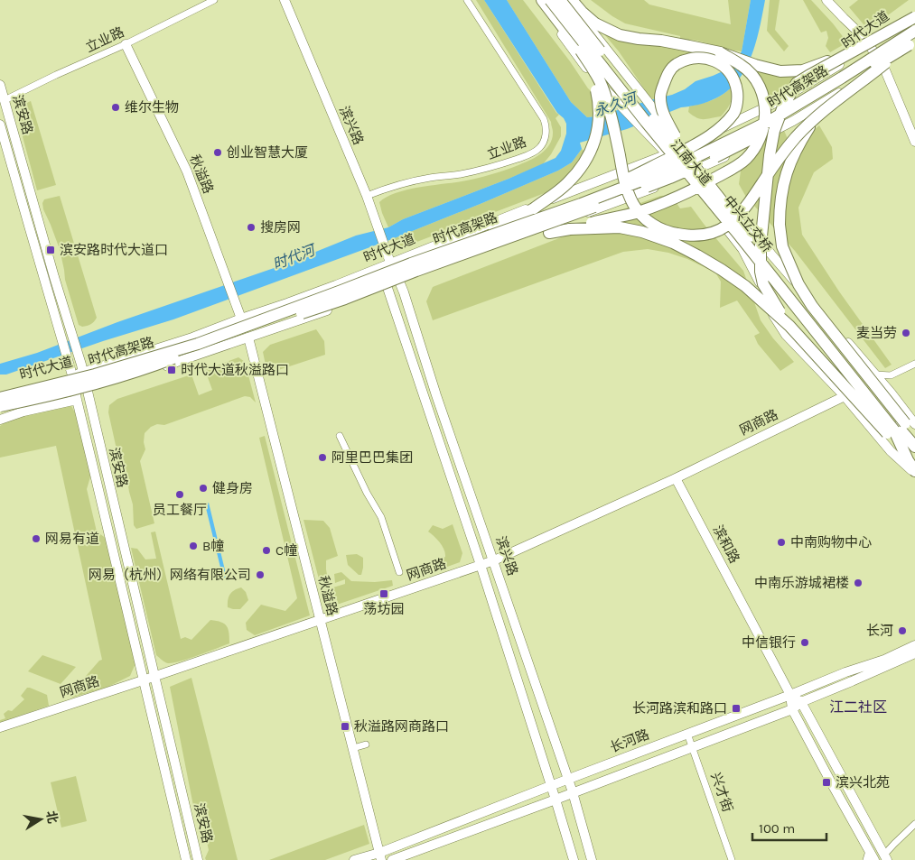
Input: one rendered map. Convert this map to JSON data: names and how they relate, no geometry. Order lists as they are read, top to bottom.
{
  "streets": {
    "highway": ["时代高架路", "中兴立交桥"],
    "main road": [
      "时代大道",
      "滨安路",
      "滨兴路",
      "江南大道",
      "秋溢路",
      "网商路",
      "滨和路",
      "长河路"
    ],
    "street": ["立业路", "兴才街"]
  },
  "crossings": [
    ["时代大道", "时代高架路"],
    ["时代大道", "滨安路"],
    ["时代大道", "滨兴路"],
    ["时代大道", "江南大道"],
    ["时代大道", "秋溢路"],
    ["时代大道", "中兴立交桥"],
    ["立业路", "滨安路"],
    ["立业路", "滨兴路"],
    ["立业路", "秋溢路"],
    ["滨安路", "网商路"],
    ["滨兴路", "网商路"],
    ["滨兴路", "长河路"],
    ["江南大道", "中兴立交桥"],
    ["江南大道", "网商路"],
    ["秋溢路", "网商路"],
    ["秋溢路", "长河路"],
    ["网商路", "滨和路"],
    ["滨和路", "长河路"],
    ["长河路", "兴才街"]
  ],
  "districts": ["江二社区"],
  "water": ["永久河", "时代河"],
  "places": {
    "other": [
      "维尔生物",
      "创业智慧大厦",
      "搜房网",
      "麦当劳",
      "阿里巴巴集团",
      "健身房",
      "员工餐厅",
      "网易有道",
      "中南购物中心",
      "B幢",
      "C幢",
      "网易（杭州）网络有限公司",
      "中南乐游城裙楼",
      "长河",
      "中信银行"
    ],
    "transit": [
      "滨安路时代大道口",
      "时代大道秋溢路口",
      "荡坊园",
      "长河路滨和路口",
      "秋溢路网商路口",
      "滨兴北苑"
    ]
  },
  "scale_bar": "100 m",
  "north": "right"
}
